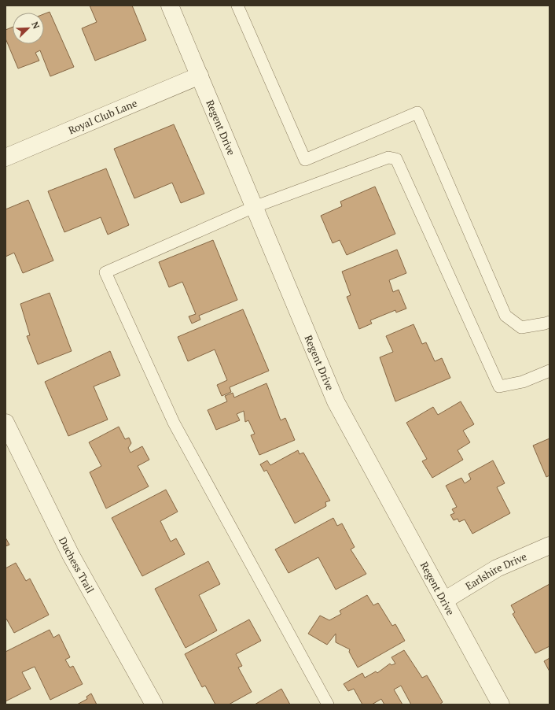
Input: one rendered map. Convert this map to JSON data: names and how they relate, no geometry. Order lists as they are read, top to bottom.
{
  "streets": {
    "street": [
      "Royal Club Lane",
      "Regent Drive",
      "Duchess Trail",
      "Earlshire Drive"
    ]
  },
  "crossings": [
    ["Royal Club Lane", "Regent Drive"],
    ["Regent Drive", "Earlshire Drive"]
  ],
  "north": "top right"
}
